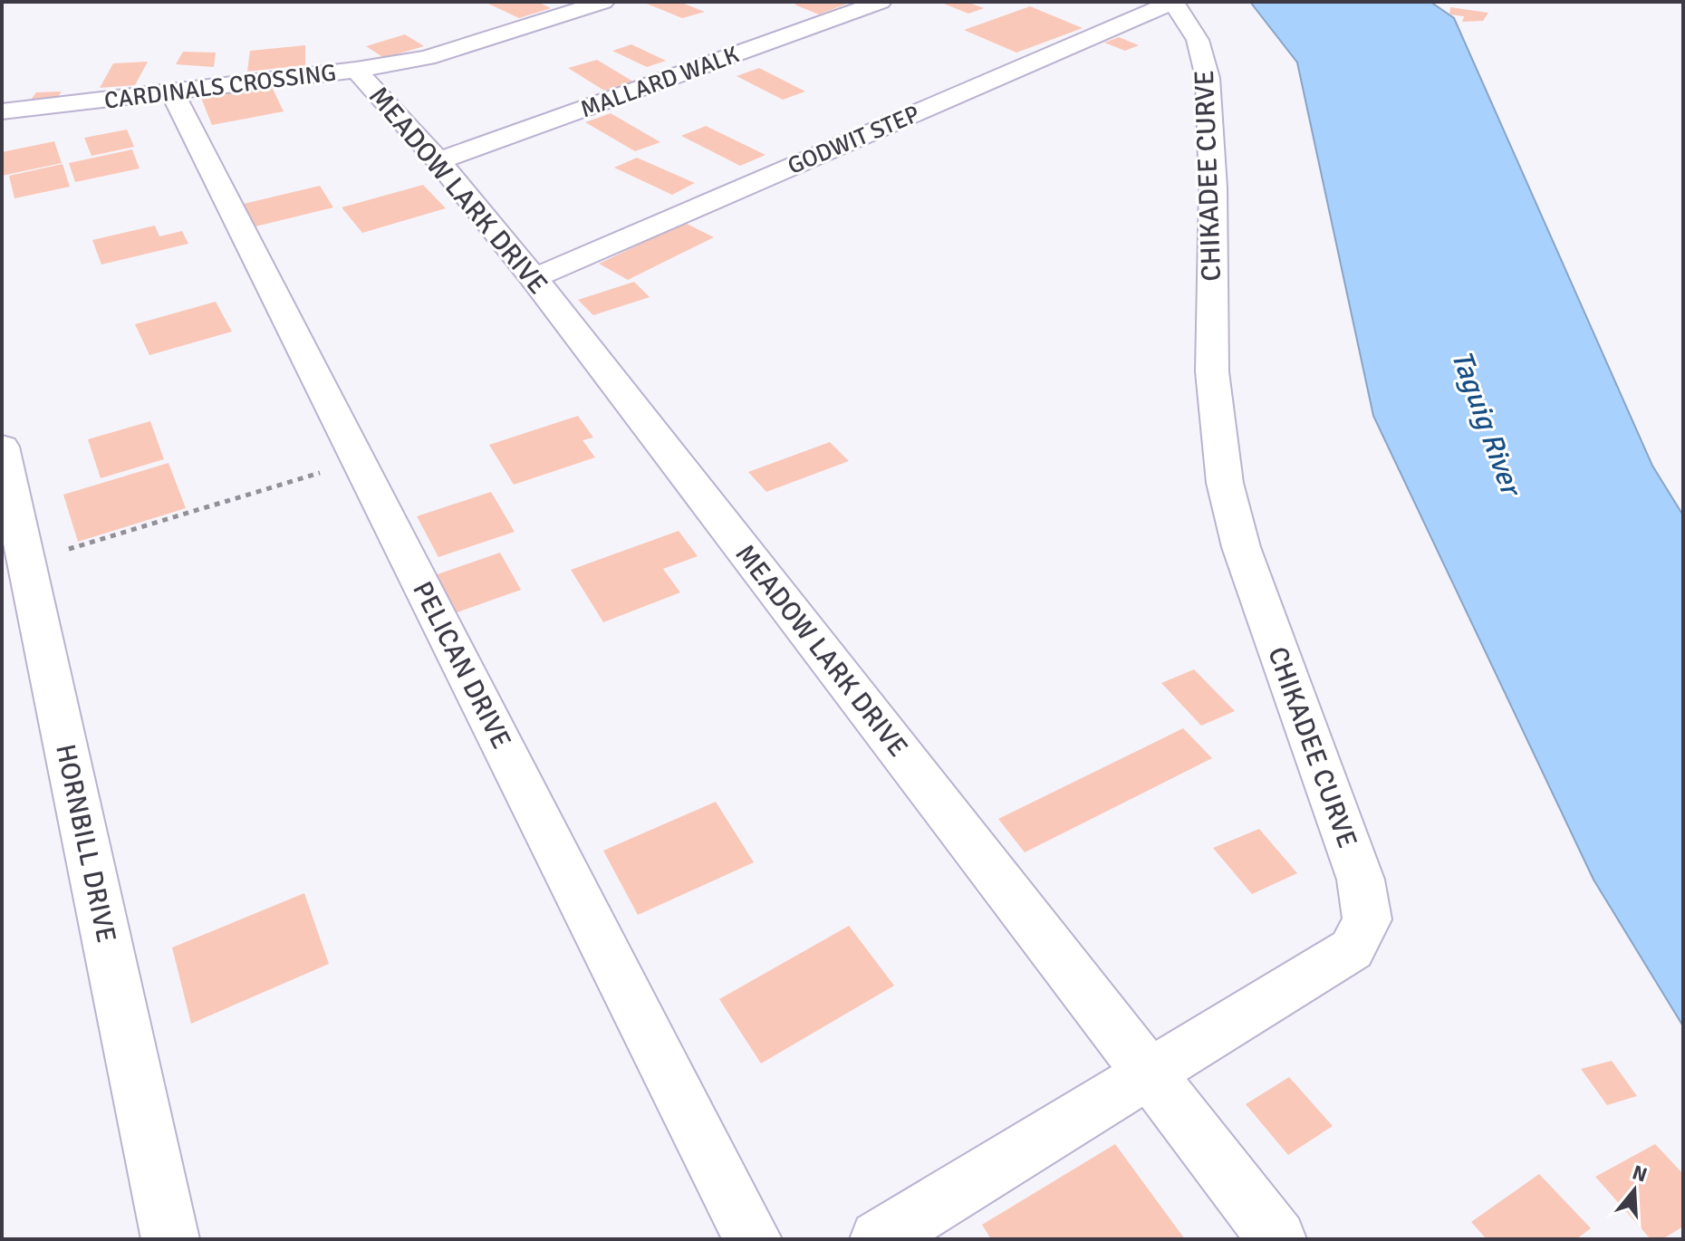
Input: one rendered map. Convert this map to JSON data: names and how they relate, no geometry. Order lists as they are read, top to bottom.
{
  "streets": {
    "street": [
      "MALLARD WALK",
      "CARDINALS CROSSING",
      "GODWIT STEP",
      "CHIKADEE CURVE",
      "MEADOW LARK DRIVE",
      "PELICAN DRIVE",
      "HORNBILL DRIVE"
    ]
  },
  "crossings": [
    ["MALLARD WALK", "MEADOW LARK DRIVE"],
    ["CARDINALS CROSSING", "MEADOW LARK DRIVE"],
    ["CARDINALS CROSSING", "PELICAN DRIVE"],
    ["GODWIT STEP", "CHIKADEE CURVE"],
    ["GODWIT STEP", "MEADOW LARK DRIVE"],
    ["CHIKADEE CURVE", "MEADOW LARK DRIVE"]
  ],
  "water": ["Taguig River"],
  "north": "top"
}
